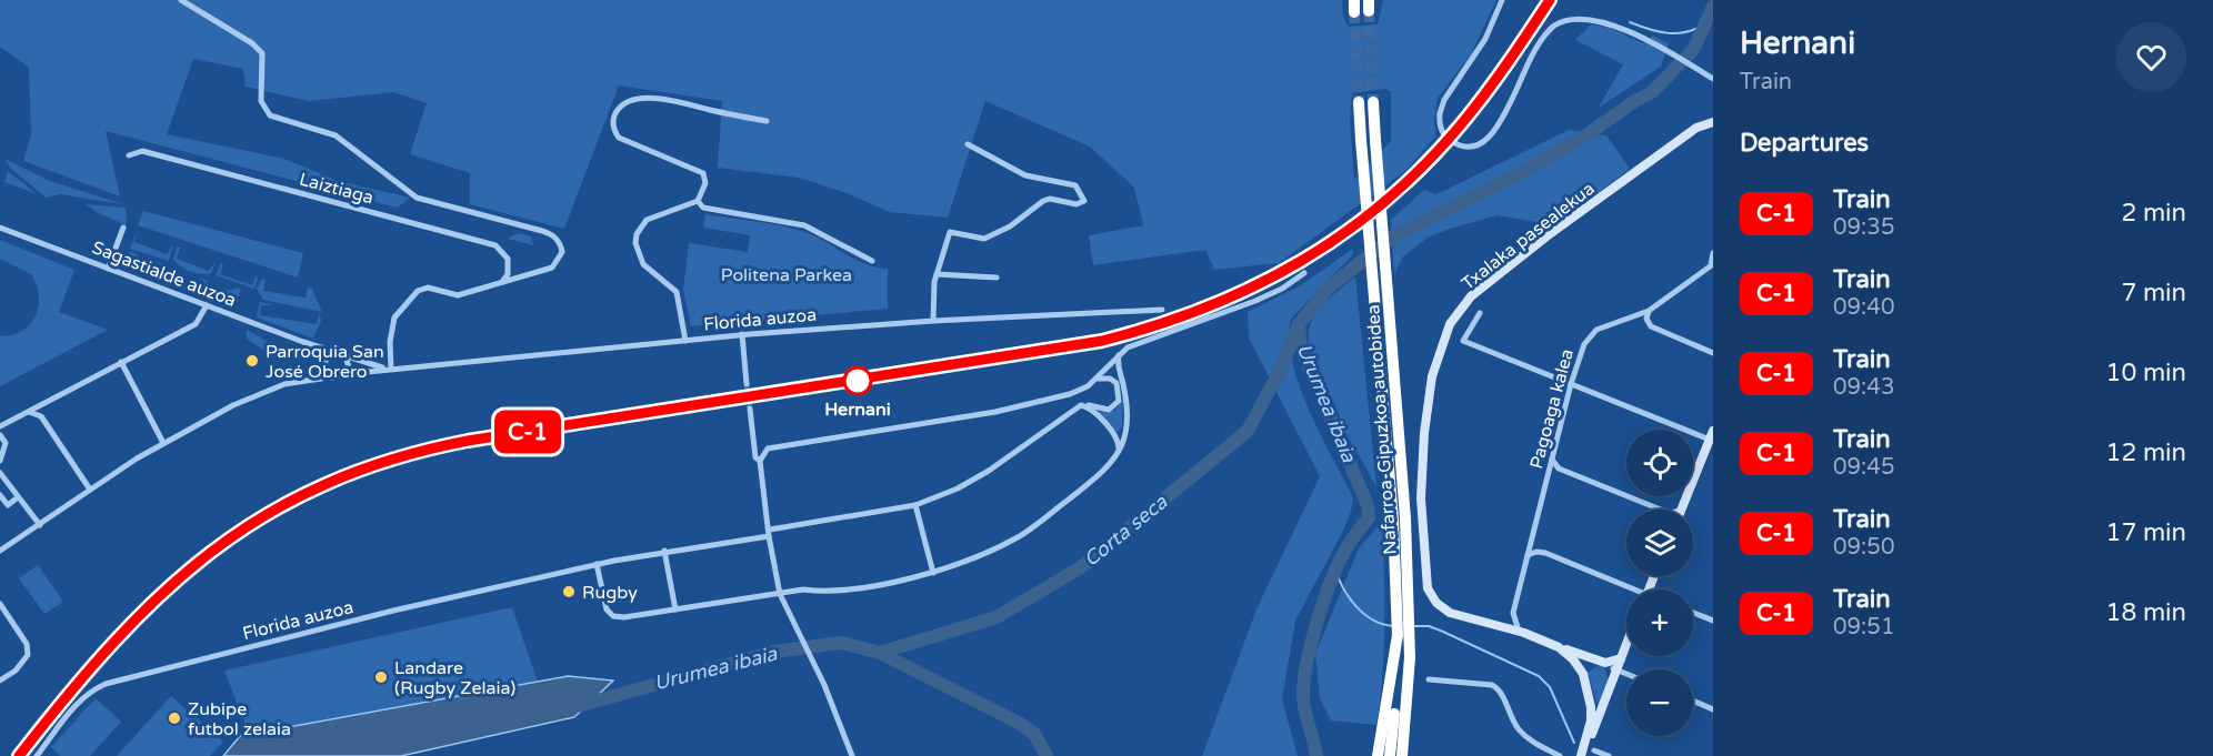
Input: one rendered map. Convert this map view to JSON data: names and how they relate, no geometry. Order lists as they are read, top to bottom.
{
  "streets": {
    "highway": ["Nafarroa-Gipuzkoa autobidea"],
    "main road": ["Txalaka pasealekua"],
    "street": [
      "Laiztiaga",
      "Sagastialde auzoa",
      "Florida auzoa",
      "Pagoaga kalea"
    ]
  },
  "crossings": [
    ["Txalaka pasealekua", "Pagoaga kalea"],
    ["Sagastialde auzoa", "Florida auzoa"]
  ],
  "water": ["Urumea ibaia", "Corta seca"],
  "parks": ["Politena Parkea"],
  "places": [
    "Parroquia San José Obrero",
    "Hernani",
    "Rugby",
    "Landare (Rugby Zelaia)",
    "Zubipe futbol zelaia"
  ],
  "page": {
    "on_map": "C-1",
    "heading": [
      ["Hernani", "Train"],
      "Departures"
    ],
    "list": [
      {
        "mark": "C-1",
        "name": "Train",
        "note": "09:35",
        "value": "2 min"
      },
      {
        "mark": "C-1",
        "name": "Train",
        "note": "09:40",
        "value": "7 min"
      },
      {
        "mark": "C-1",
        "name": "Train",
        "note": "09:43",
        "value": "10 min"
      },
      {
        "mark": "C-1",
        "name": "Train",
        "note": "09:45",
        "value": "12 min"
      },
      {
        "mark": "C-1",
        "name": "Train",
        "note": "09:50",
        "value": "17 min"
      },
      {
        "mark": "C-1",
        "name": "Train",
        "note": "09:51",
        "value": "18 min"
      }
    ],
    "map_buttons": ["+", "−"]
  }
}
